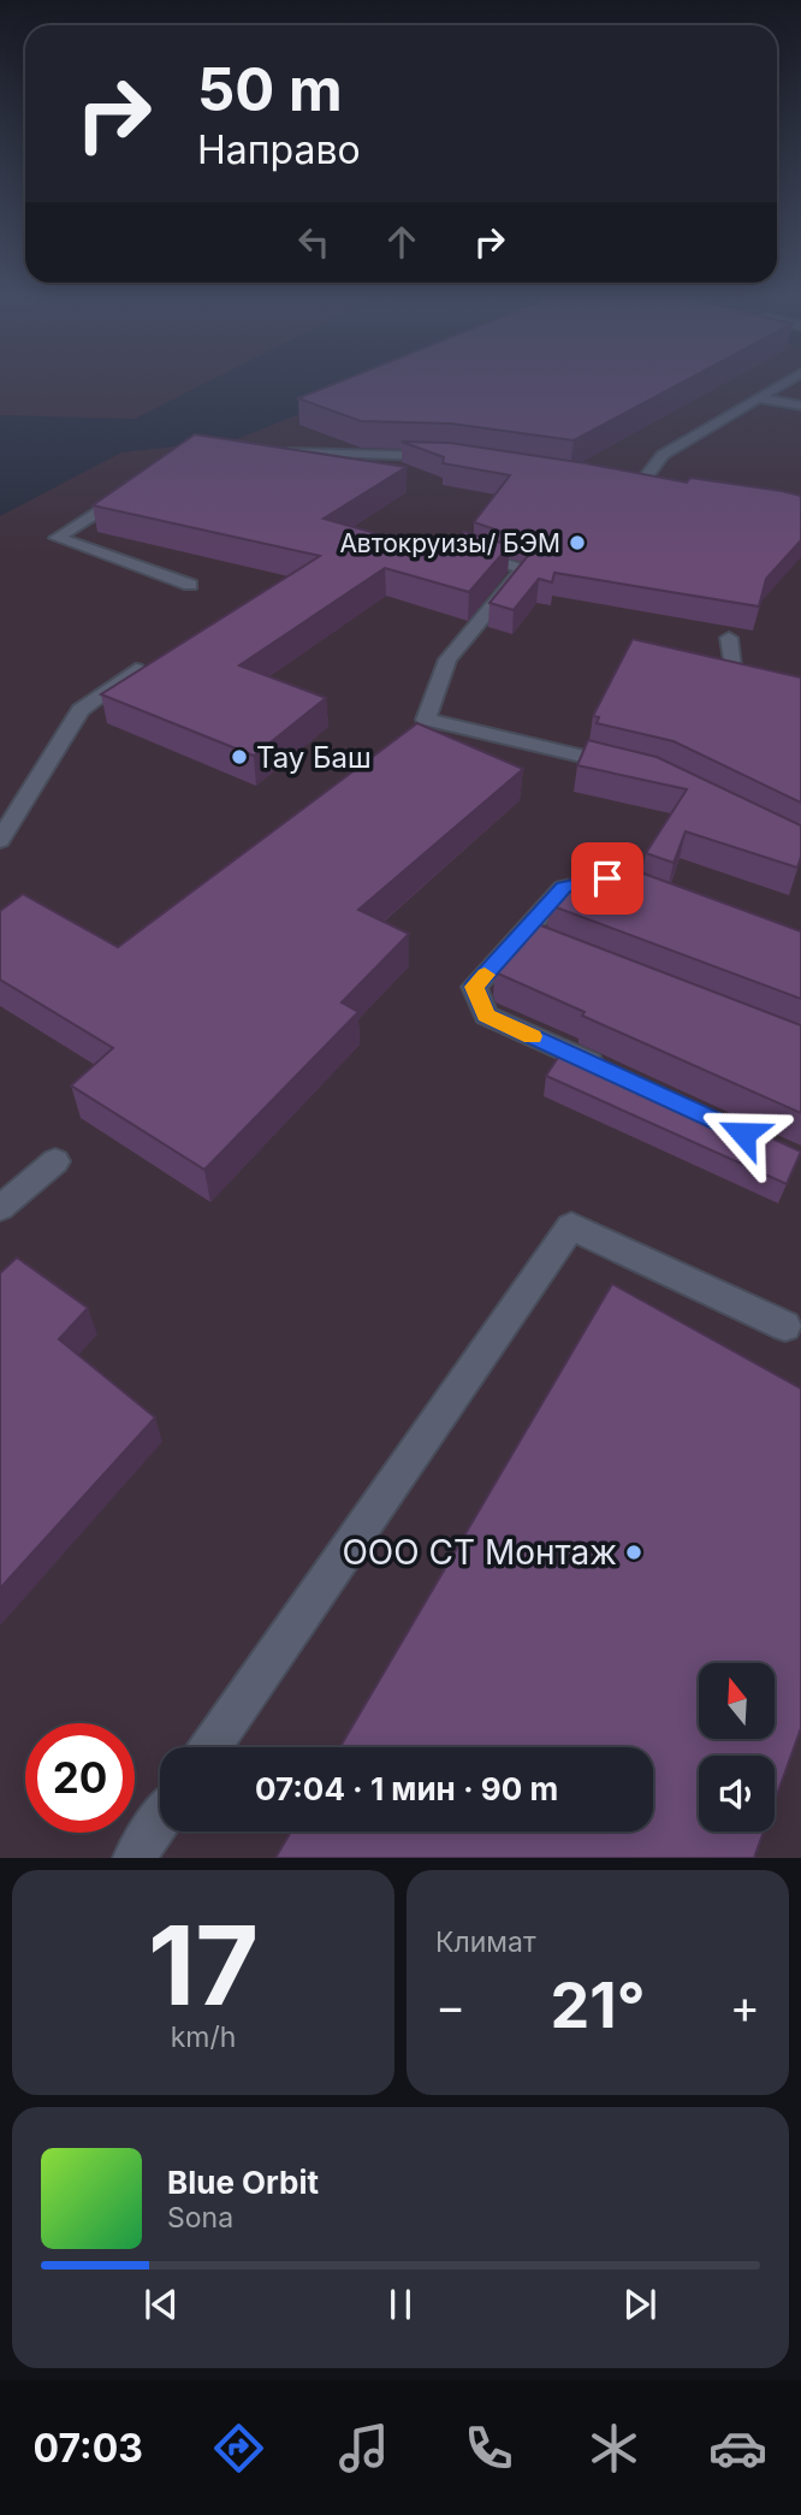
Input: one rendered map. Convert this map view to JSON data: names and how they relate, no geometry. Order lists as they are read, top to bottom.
{
  "places": ["Автокруизы/ БЭМ", "Тау Баш", "ООО СТ Монтаж"],
  "north": "top",
  "page": {
    "turn": ["50 m", "Направо"],
    "limit": "20",
    "trip": "07:04 · 1 мин · 90 m",
    "tile": [
      ["17", "km/h"],
      "Климат"
    ],
    "heat": ["−", "21°", "+"],
    "song": ["Blue Orbit", "Sona"],
    "tabs": "07:03"
  }
}
